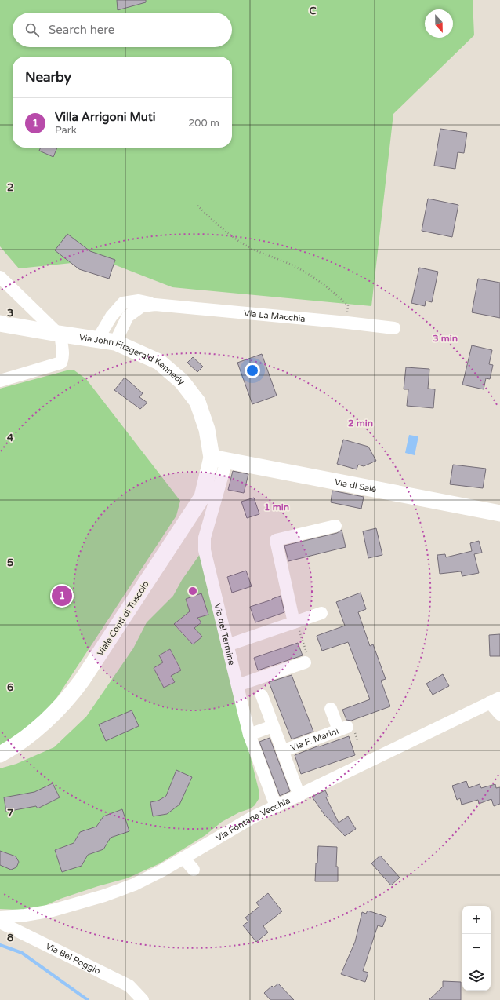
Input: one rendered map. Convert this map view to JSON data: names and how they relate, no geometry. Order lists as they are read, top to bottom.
{
  "streets": {
    "main road": ["Via John Fitzgerald Kennedy", "Via di Salè", "Viale Conti di Tuscolo"],
    "street": [
      "Via La Macchia",
      "Via del Termine",
      "Via F. Marini",
      "Via Fontana Vecchia",
      "Via Bel Poggio"
    ]
  },
  "crossings": [
    ["Via La Macchia", "Via John Fitzgerald Kennedy"],
    ["Via John Fitzgerald Kennedy", "Via di Salè"],
    ["Via John Fitzgerald Kennedy", "Viale Conti di Tuscolo"],
    ["Via John Fitzgerald Kennedy", "Via del Termine"],
    ["Via di Salè", "Viale Conti di Tuscolo"],
    ["Via di Salè", "Via del Termine"],
    ["Viale Conti di Tuscolo", "Via del Termine"],
    ["Via del Termine", "Via Fontana Vecchia"]
  ],
  "north": "bottom",
  "page": {
    "search": "Search here",
    "heading": "Nearby",
    "list": [
      {
        "mark": "1",
        "name": "Villa Arrigoni Muti",
        "note": "Park",
        "value": "200 m"
      }
    ],
    "pins": "1",
    "map_buttons": ["+", "−"]
  },
  "grid": {
    "columns": ["C"],
    "rows": [
      "2",
      "3",
      "4",
      "5",
      "6",
      "7",
      "8"
    ]
  },
  "rings": ["3 min", "2 min", "1 min"]
}
